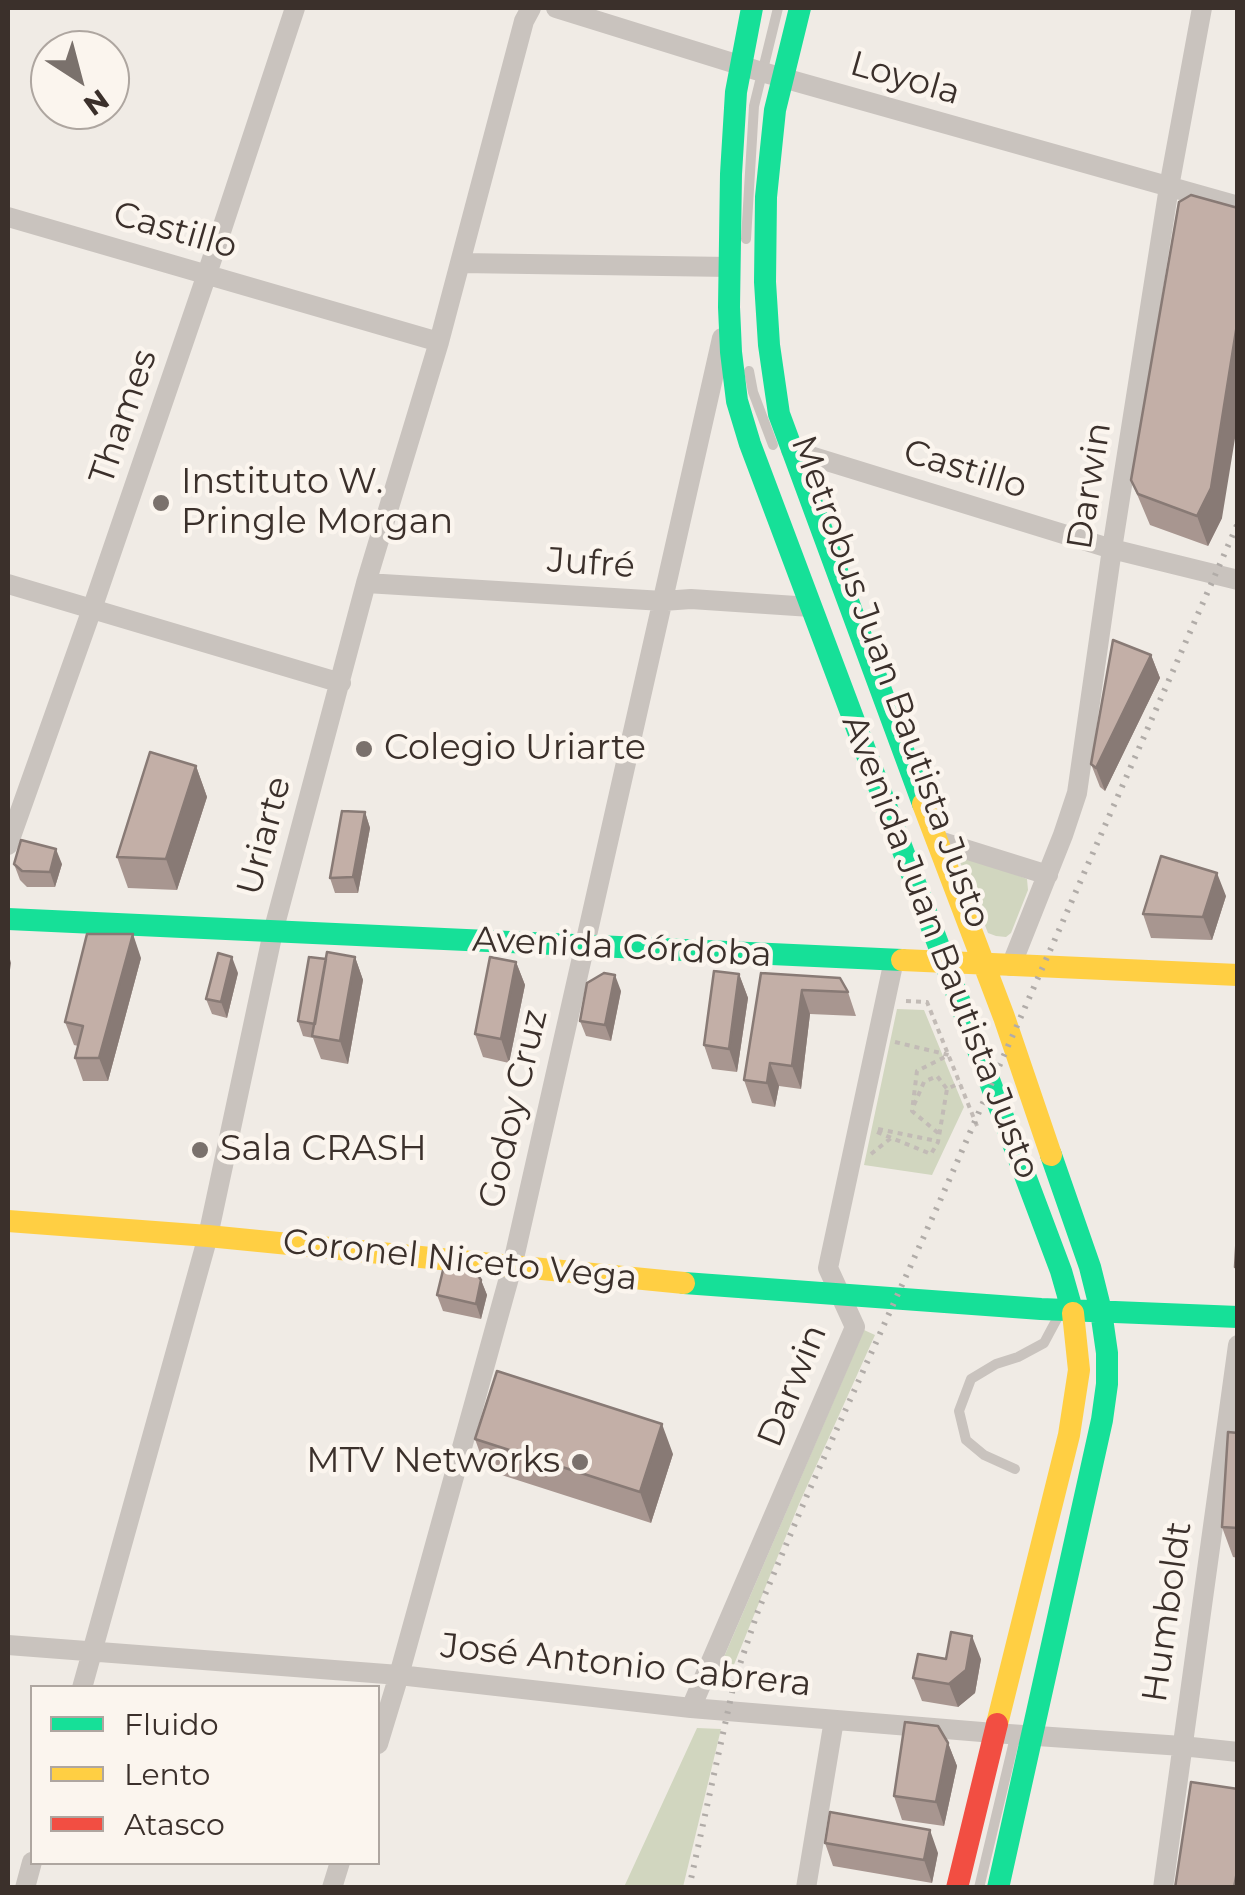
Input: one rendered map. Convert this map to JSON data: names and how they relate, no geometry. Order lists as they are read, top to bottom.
{
  "streets": {
    "main road": ["Avenida Juan Bautista Justo", "Avenida Córdoba", "Coronel Niceto Vega"],
    "street": [
      "Loyola",
      "Castillo",
      "Thames",
      "Darwin",
      "Jufré",
      "Uriarte",
      "Godoy Cruz",
      "Humboldt",
      "José Antonio Cabrera"
    ],
    "lane": ["Metrobus Juan Bautista Justo"]
  },
  "crossings": [
    ["Loyola", "Darwin"],
    ["Loyola", "Avenida Juan Bautista Justo"],
    ["Castillo", "Thames"],
    ["Castillo", "Darwin"],
    ["Castillo", "Metrobus Juan Bautista Justo"],
    ["Castillo", "Uriarte"],
    ["Castillo", "Avenida Juan Bautista Justo"],
    ["Darwin", "Avenida Córdoba"],
    ["Darwin", "Coronel Niceto Vega"],
    ["Darwin", "José Antonio Cabrera"],
    ["Jufré", "Uriarte"],
    ["Jufré", "Avenida Juan Bautista Justo"],
    ["Jufré", "Godoy Cruz"],
    ["Metrobus Juan Bautista Justo", "Avenida Juan Bautista Justo"],
    ["Uriarte", "Avenida Córdoba"],
    ["Uriarte", "Coronel Niceto Vega"],
    ["Uriarte", "José Antonio Cabrera"],
    ["Avenida Juan Bautista Justo", "Avenida Córdoba"],
    ["Avenida Juan Bautista Justo", "Godoy Cruz"],
    ["Avenida Juan Bautista Justo", "Coronel Niceto Vega"],
    ["Avenida Juan Bautista Justo", "José Antonio Cabrera"],
    ["Avenida Córdoba", "Godoy Cruz"],
    ["Godoy Cruz", "Coronel Niceto Vega"],
    ["Godoy Cruz", "José Antonio Cabrera"],
    ["Humboldt", "José Antonio Cabrera"]
  ],
  "places": [
    "Instituto W. Pringle Morgan",
    "Colegio Uriarte",
    "Sala CRASH",
    "MTV Networks"
  ],
  "legend": ["Fluido", "Lento", "Atasco"],
  "north": "bottom right"
}
